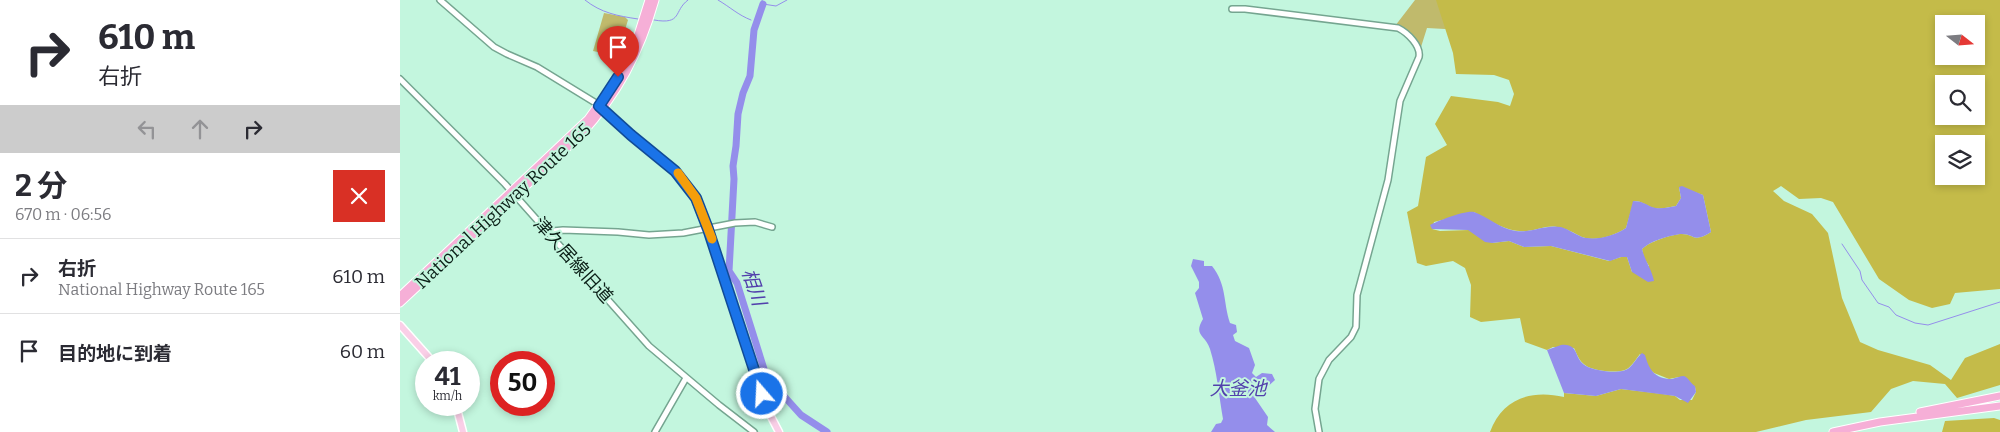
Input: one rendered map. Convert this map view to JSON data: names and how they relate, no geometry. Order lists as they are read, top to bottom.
{
  "streets": {
    "highway": ["National Highway Route 165"],
    "street": ["津久居線旧道"]
  },
  "crossings": [
    ["National Highway Route 165", "津久居線旧道"]
  ],
  "water": ["相川", "大釜池"],
  "north": "right",
  "page": {
    "turn": ["610 m", "右折"],
    "heading": ["2 分", "670 m · 06:56"],
    "list": [
      {
        "name": "右折",
        "note": "National Highway Route 165",
        "value": "610 m"
      },
      {
        "name": "目的地に到着",
        "value": "60 m"
      }
    ],
    "speed": "41 km/h",
    "limit": "50"
  }
}
